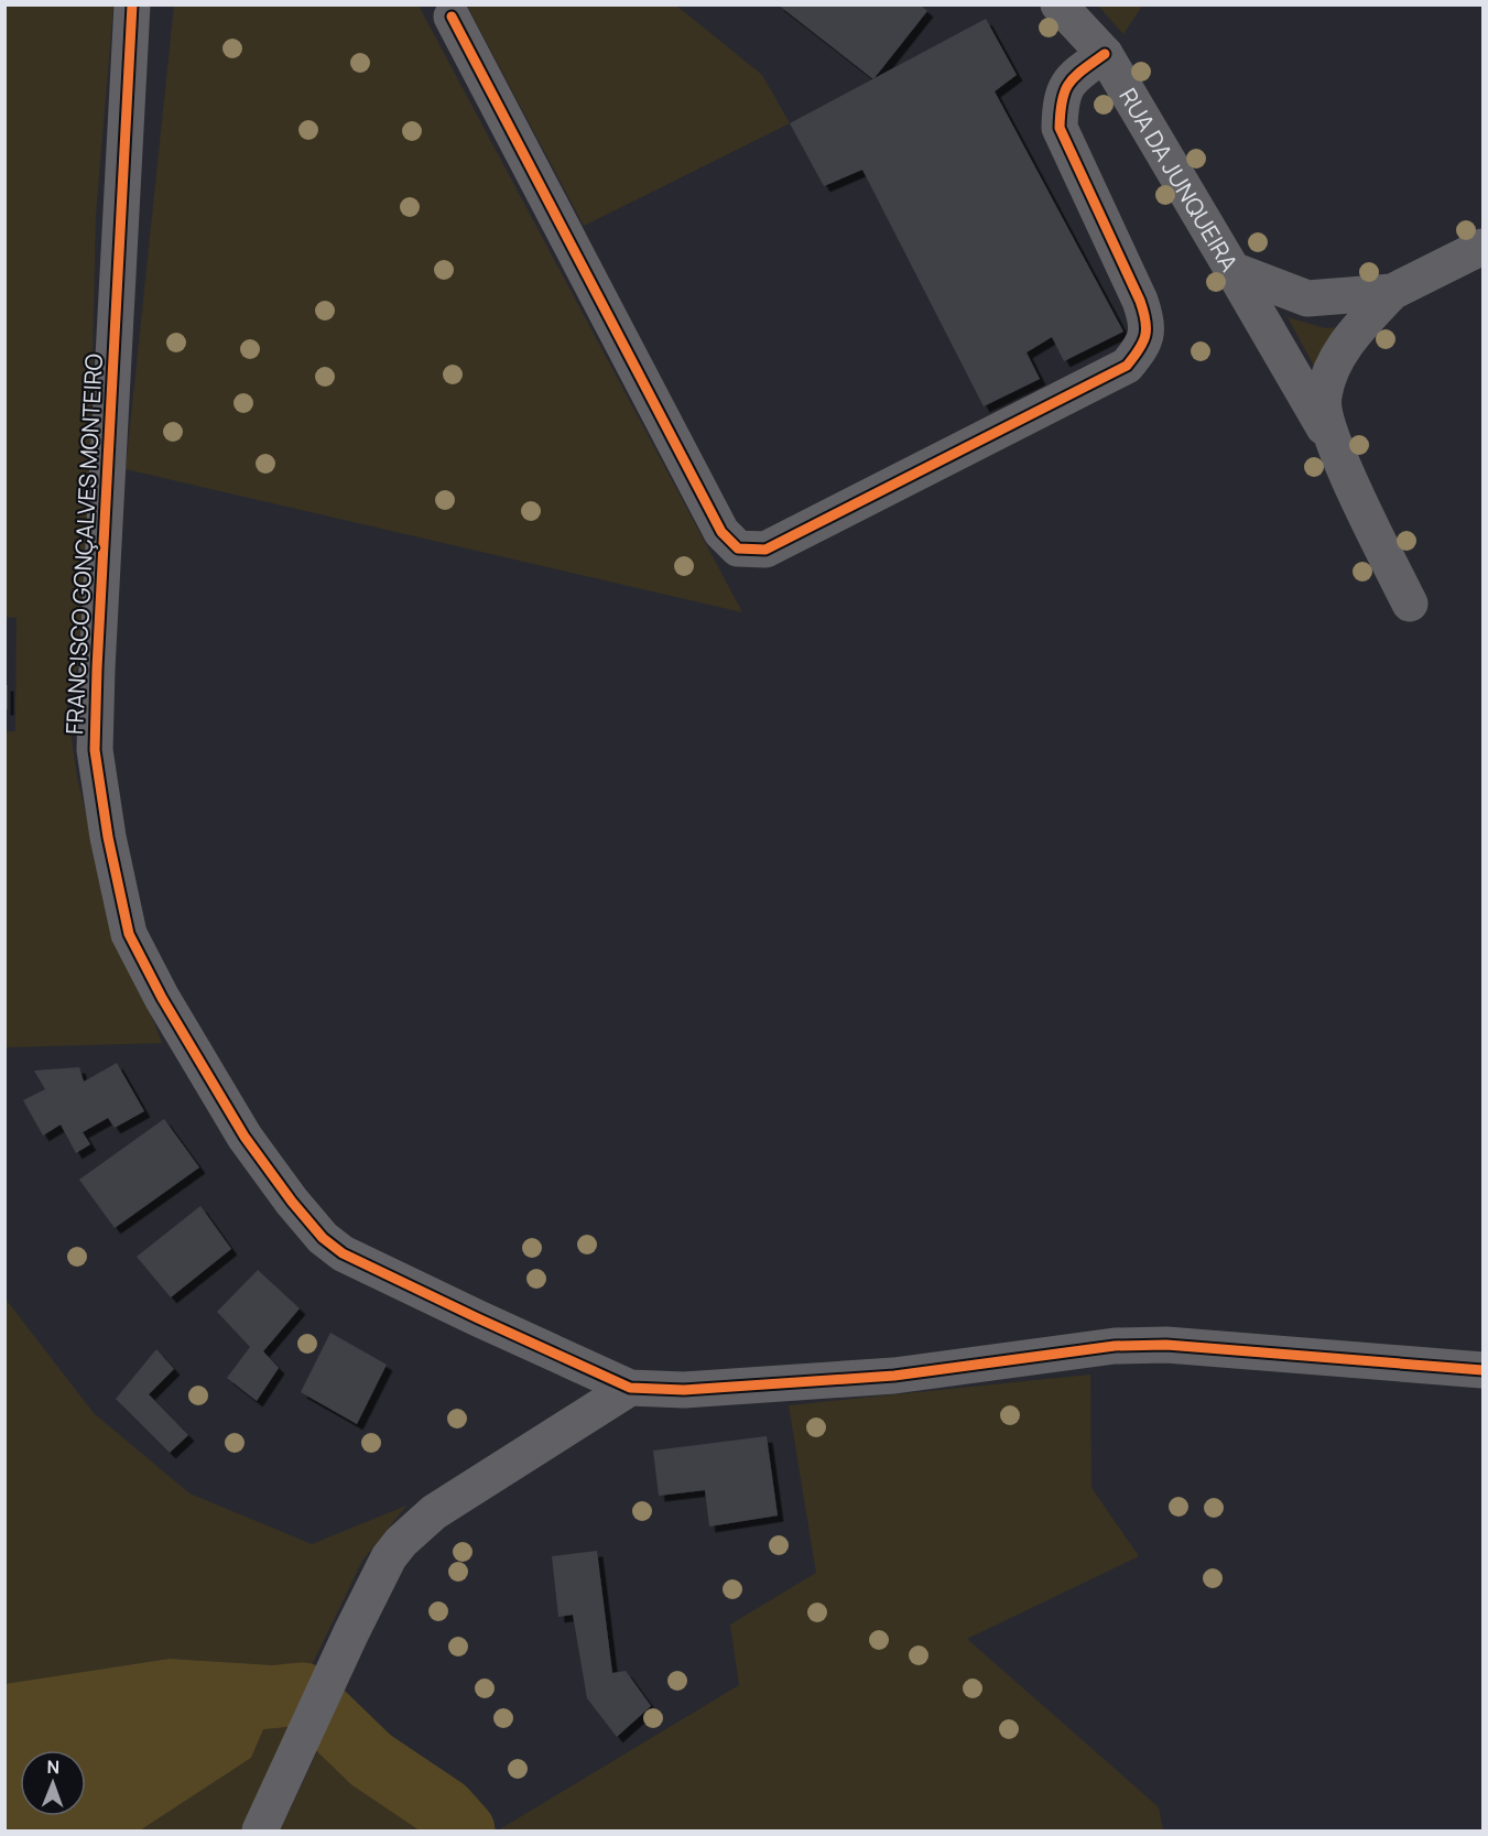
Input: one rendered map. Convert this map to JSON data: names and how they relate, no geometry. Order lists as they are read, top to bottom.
{
  "streets": {
    "street": ["RUA DA JUNQUEIRA", "FRANCISCO GONÇALVES MONTEIRO"]
  },
  "north": "top"
}
